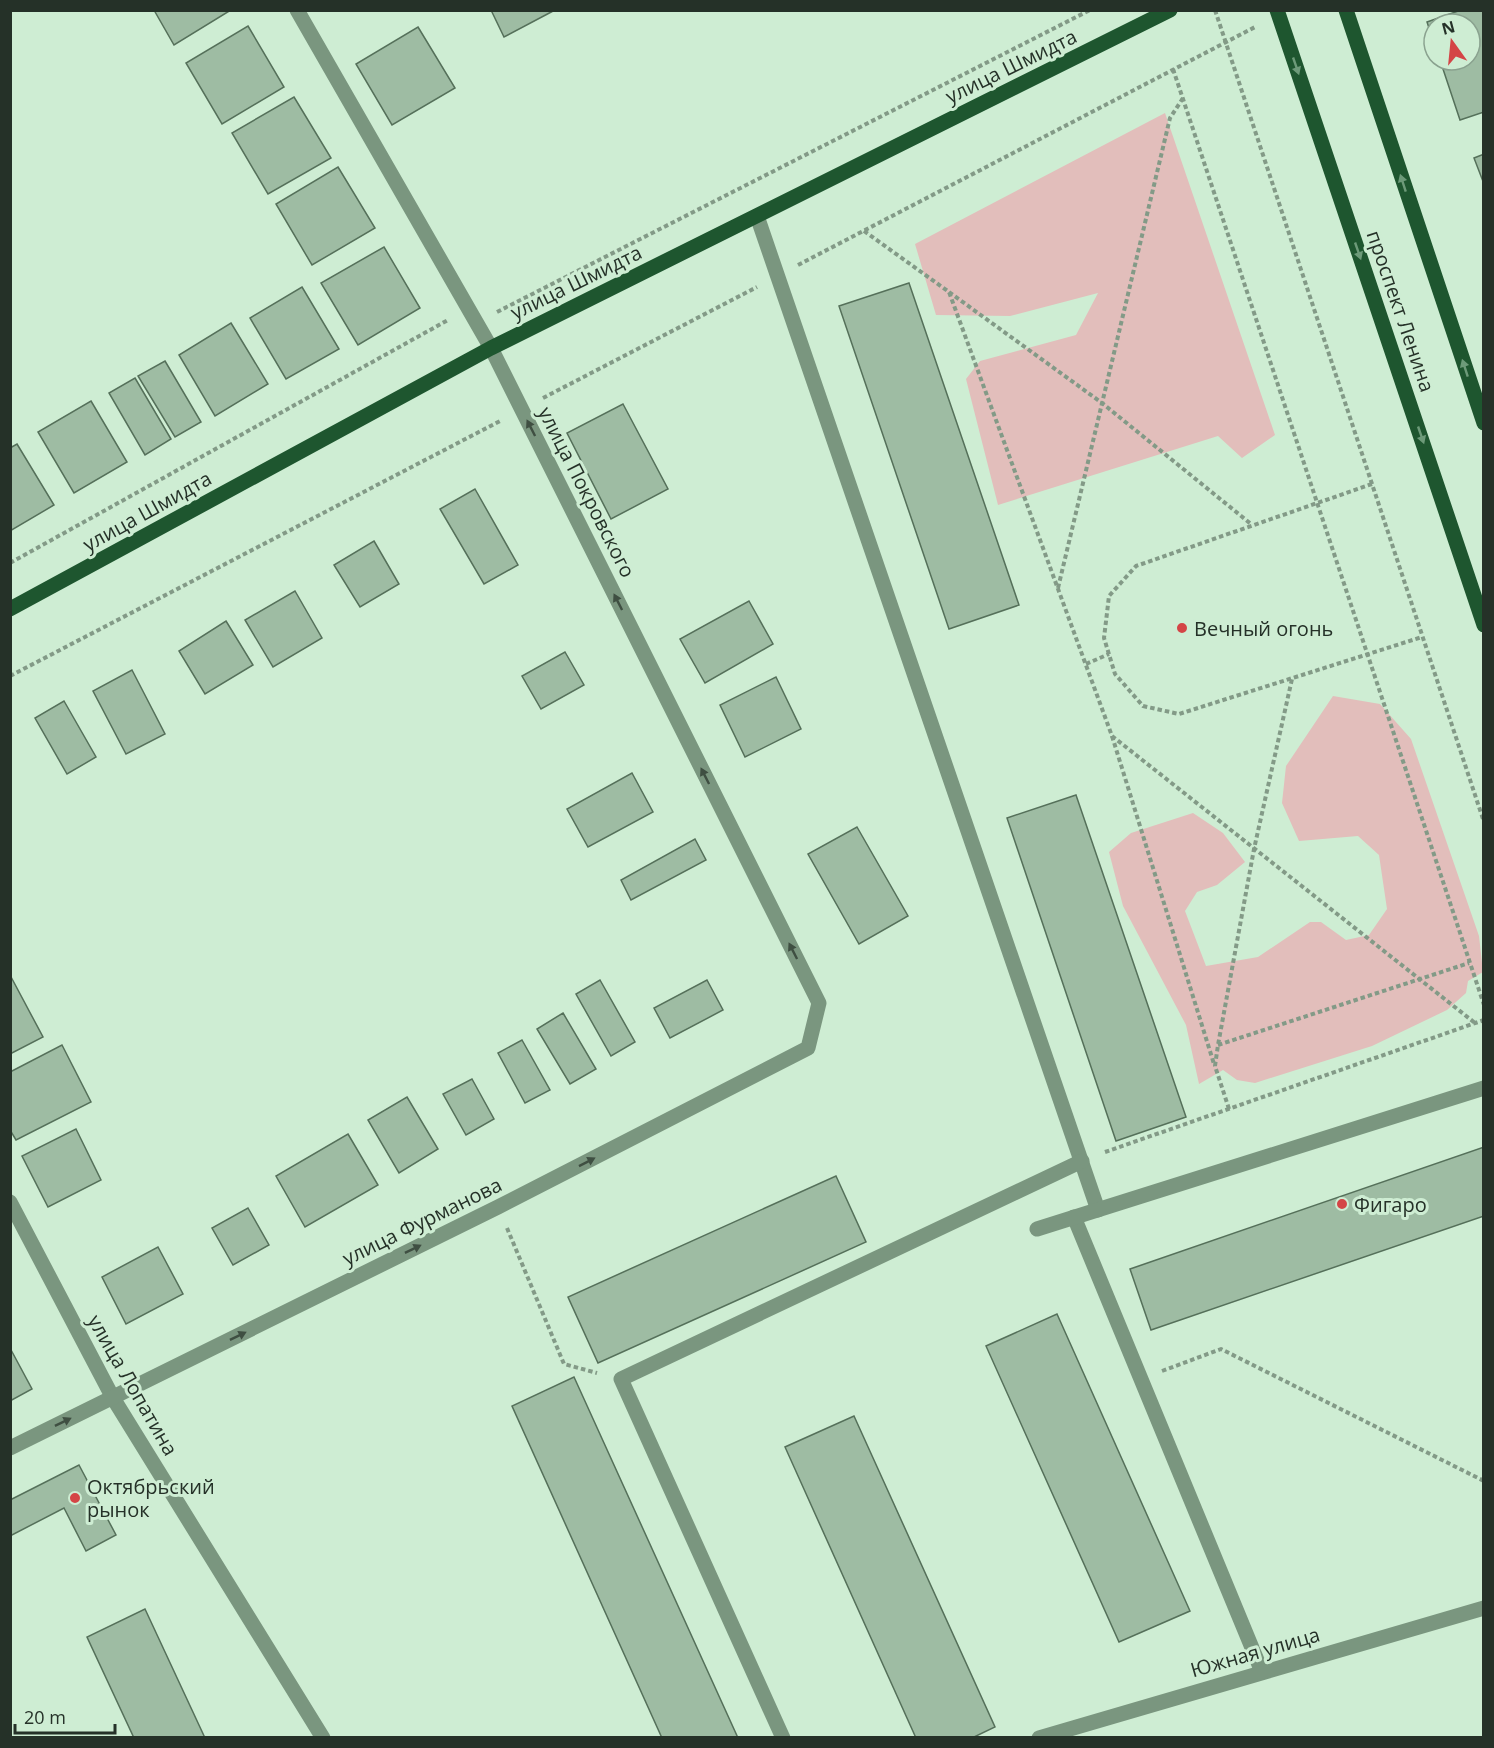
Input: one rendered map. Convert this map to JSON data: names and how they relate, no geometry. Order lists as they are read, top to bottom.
{
  "streets": {
    "main road": ["улица Шмидта", "проспект Ленина"],
    "street": [
      "улица Покровского",
      "улица Фурманова",
      "улица Лопатина",
      "Южная улица"
    ]
  },
  "crossings": [
    ["улица Шмидта", "улица Покровского"],
    ["улица Покровского", "улица Фурманова"],
    ["улица Фурманова", "улица Лопатина"]
  ],
  "one_way": ["улица Покровского", "улица Фурманова"],
  "places": ["Вечный огонь", "Фигаро", "Октябрьский рынок"],
  "scale_bar": "20 m",
  "north": "top"
}
